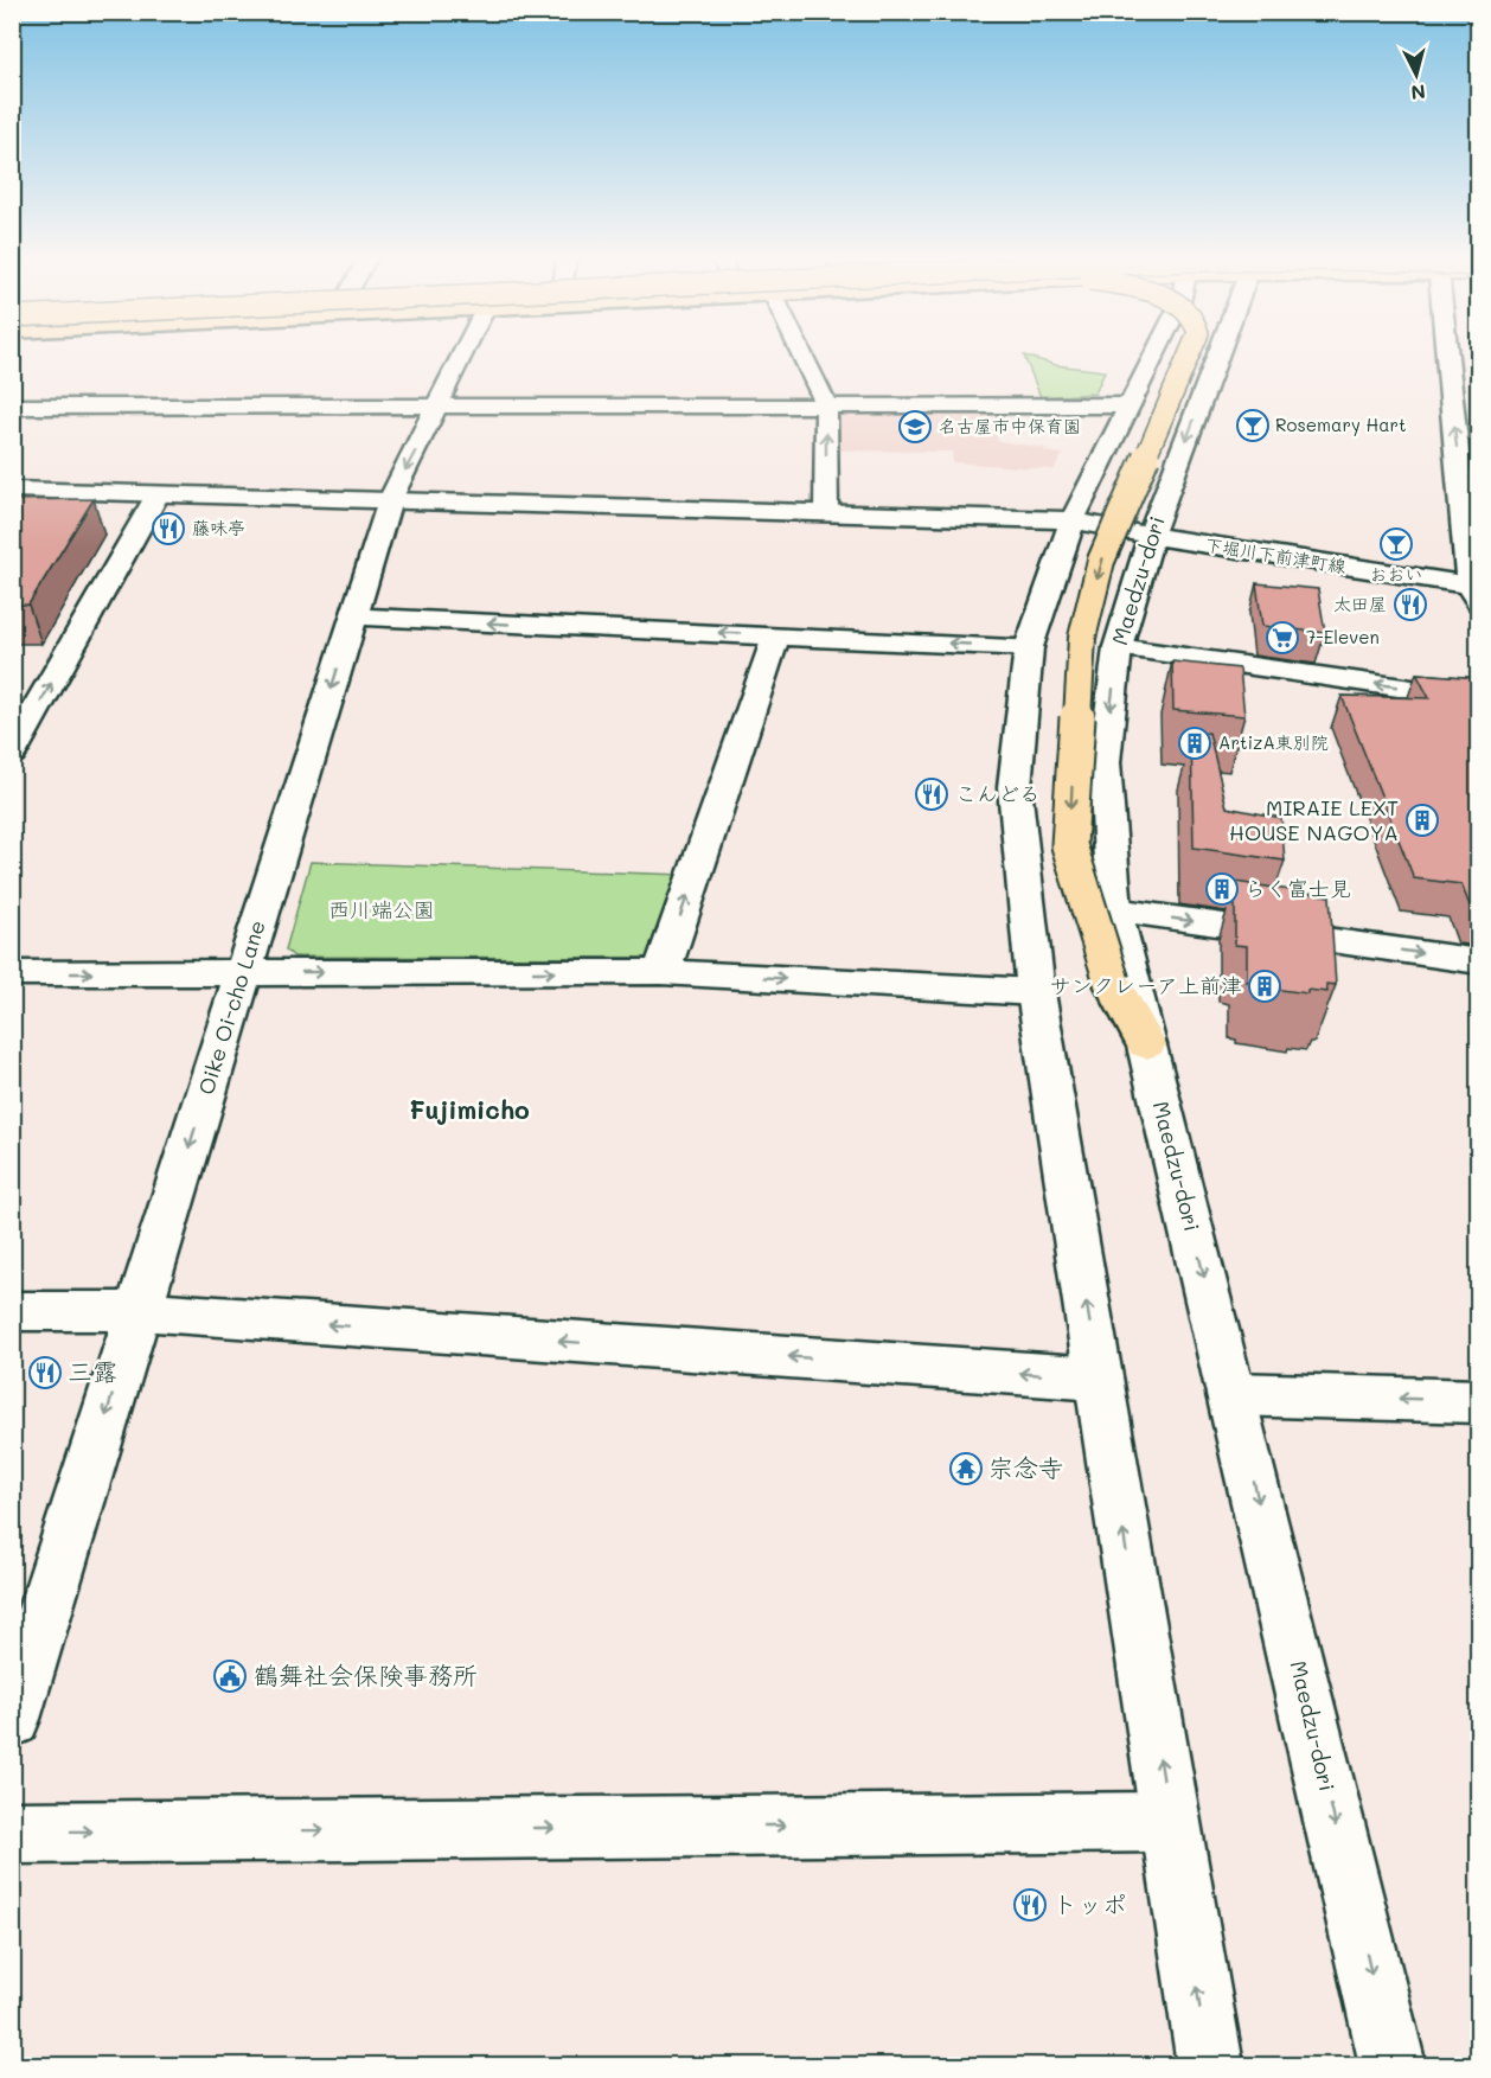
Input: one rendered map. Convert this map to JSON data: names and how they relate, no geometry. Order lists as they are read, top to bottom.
{
  "streets": {
    "street": ["下堀川下前津町線", "Maedzu-dori", "Oike Oi-cho Lane"]
  },
  "crossings": [
    ["下堀川下前津町線", "Maedzu-dori"],
    ["下堀川下前津町線", "Oike Oi-cho Lane"]
  ],
  "one_way": ["Oike Oi-cho Lane"],
  "districts": ["Fujimicho"],
  "parks": ["西川端公園"],
  "places": {
    "bar": ["Rosemary Hart", "おおい"],
    "school or university": ["名古屋市中保育園"],
    "restaurant": [
      "藤味亭",
      "太田屋",
      "こんどる",
      "三露",
      "トッポ"
    ],
    "supermarket": ["7-Eleven"],
    "building": [
      "ArtizA東別院",
      "MIRAIE LEXT HOUSE NAGOYA",
      "らく富士見",
      "サンクレーア上前津"
    ],
    "temple": ["宗念寺"],
    "public building": ["鶴舞社会保険事務所"]
  },
  "north": "bottom"
}
